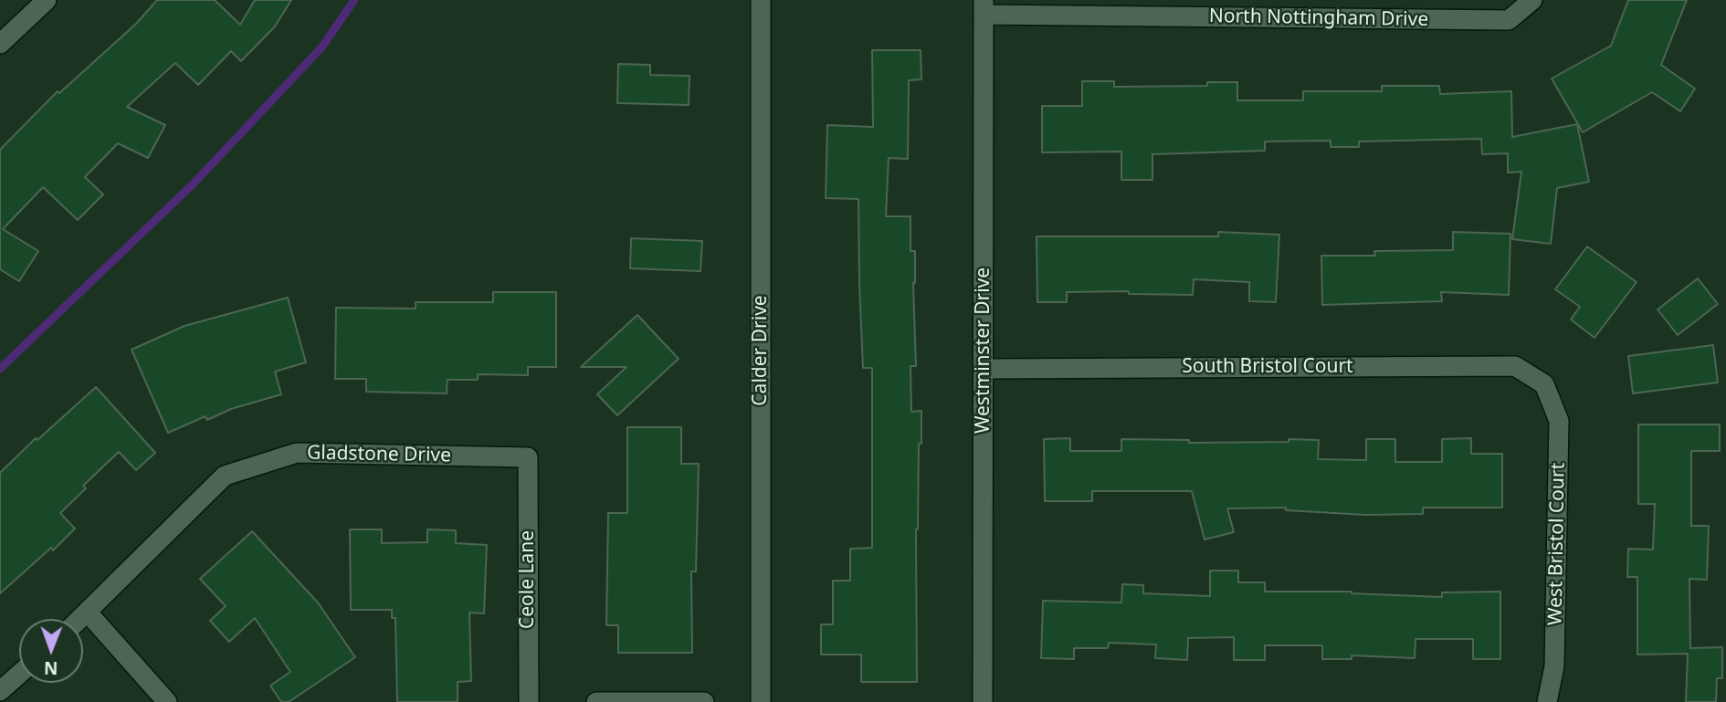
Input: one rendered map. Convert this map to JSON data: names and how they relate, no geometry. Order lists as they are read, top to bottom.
{
  "streets": {
    "street": [
      "North Nottingham Drive",
      "Calder Drive",
      "Westminster Drive",
      "South Bristol Court",
      "Gladstone Drive",
      "West Bristol Court",
      "Ceole Lane"
    ]
  },
  "crossings": [
    ["North Nottingham Drive", "Westminster Drive"],
    ["Westminster Drive", "South Bristol Court"],
    ["South Bristol Court", "West Bristol Court"],
    ["Gladstone Drive", "Ceole Lane"]
  ],
  "north": "bottom"
}
